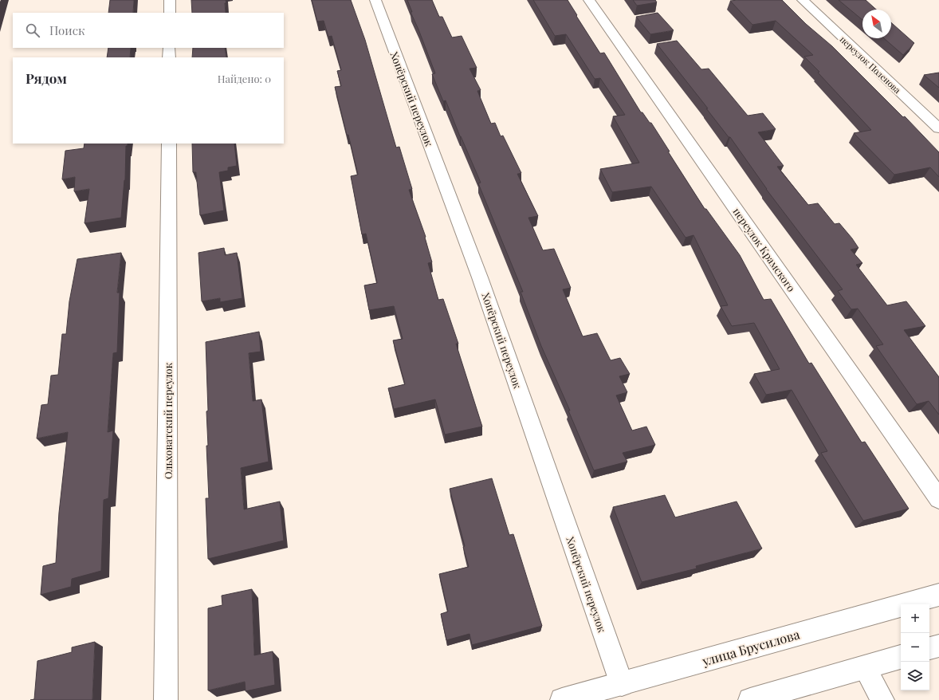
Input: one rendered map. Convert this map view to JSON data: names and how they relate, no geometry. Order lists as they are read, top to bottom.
{
  "streets": {
    "street": [
      "переулок Поленова",
      "Хопёрский переулок",
      "переулок Крамского",
      "Ольховатский переулок",
      "улица Брусилова"
    ]
  },
  "crossings": [
    ["Хопёрский переулок", "улица Брусилова"]
  ],
  "north": "top left",
  "page": {
    "search": "Поиск",
    "heading": ["Рядом", "Найдено: 0"],
    "map_buttons": ["+", "−"]
  }
}
